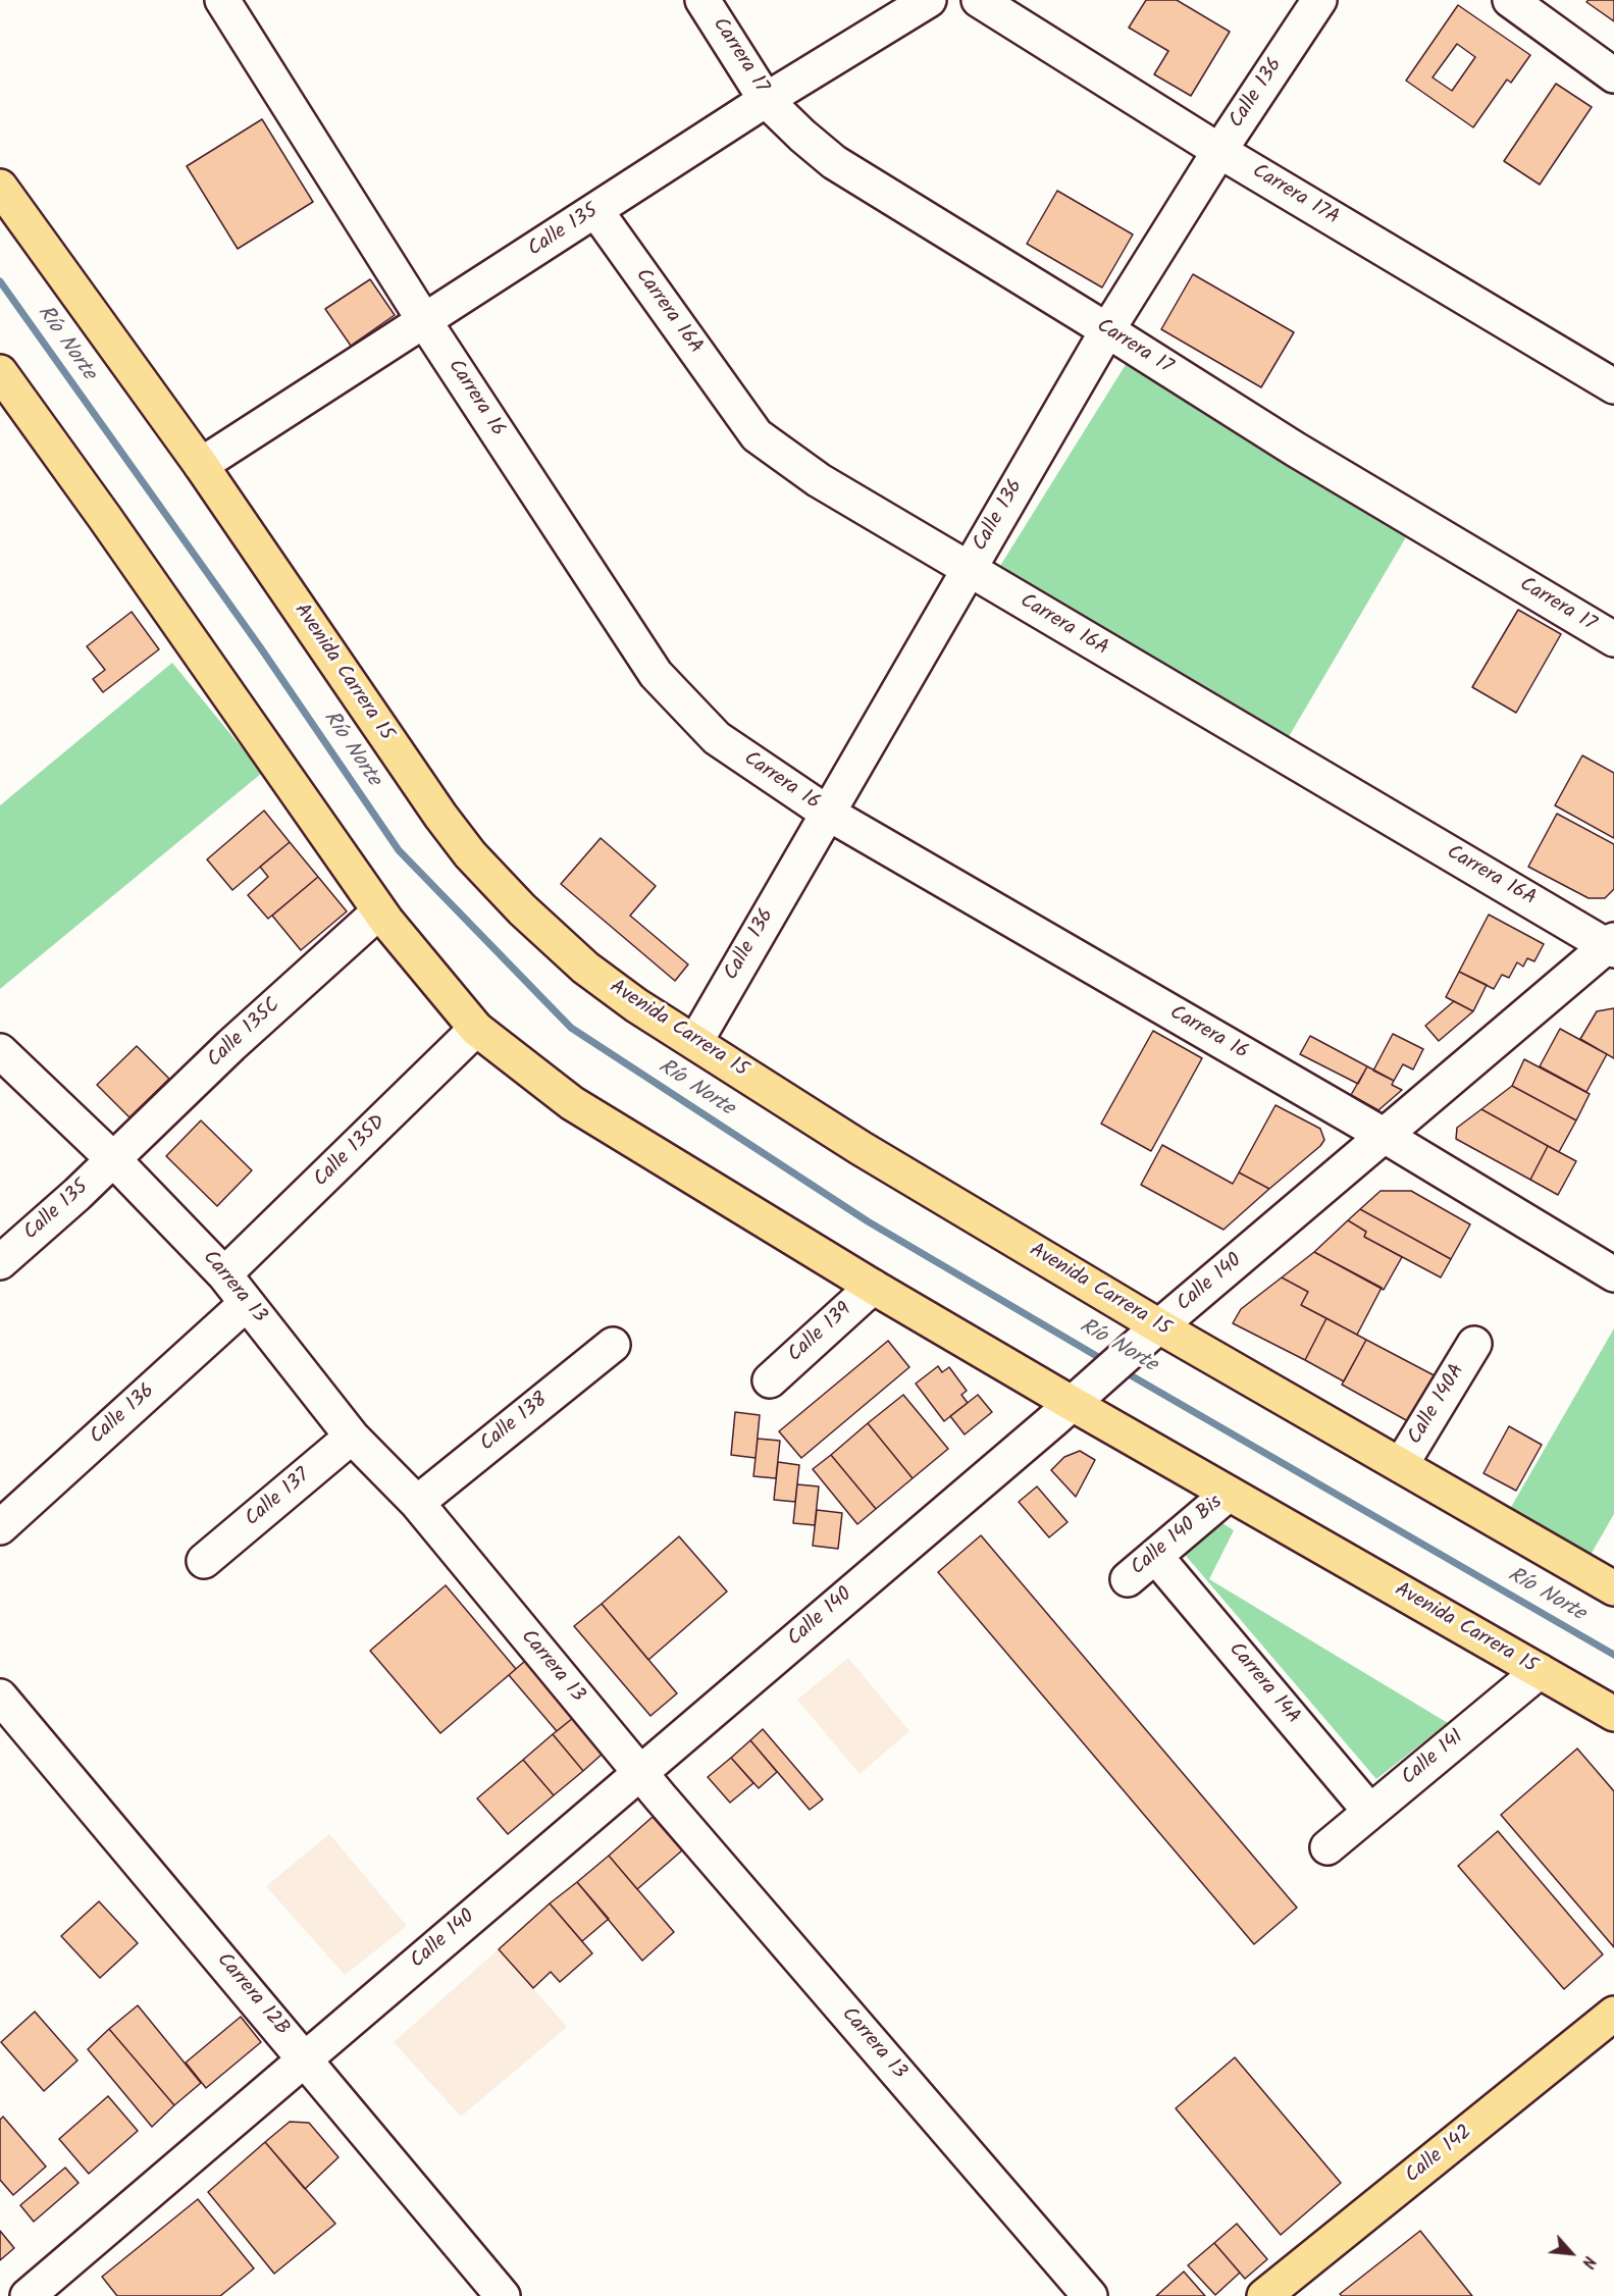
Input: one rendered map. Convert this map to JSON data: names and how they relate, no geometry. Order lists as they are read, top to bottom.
{
  "streets": {
    "main road": ["Avenida Carrera 15", "Calle 142"],
    "street": [
      "Carrera 17",
      "Calle 136",
      "Carrera 17A",
      "Calle 135",
      "Carrera 16A",
      "Carrera 16",
      "Calle 135C",
      "Calle 135D",
      "Calle 140",
      "Carrera 13",
      "Calle 139",
      "Calle 140A",
      "Calle 138",
      "Calle 137",
      "Calle 140 Bis",
      "Carrera 14A",
      "Calle 141",
      "Carrera 12B"
    ]
  },
  "crossings": [
    ["Carrera 17", "Calle 136"],
    ["Carrera 17", "Calle 135"],
    ["Calle 136", "Carrera 17A"],
    ["Calle 136", "Carrera 16A"],
    ["Calle 136", "Carrera 16"],
    ["Calle 136", "Avenida Carrera 15"],
    ["Calle 136", "Carrera 13"],
    ["Calle 135", "Carrera 16A"],
    ["Calle 135", "Carrera 16"],
    ["Calle 135", "Avenida Carrera 15"],
    ["Calle 135", "Calle 135C"],
    ["Calle 135", "Carrera 13"],
    ["Carrera 16A", "Calle 140"],
    ["Carrera 16", "Calle 140"],
    ["Avenida Carrera 15", "Calle 135C"],
    ["Avenida Carrera 15", "Calle 135D"],
    ["Avenida Carrera 15", "Calle 140"],
    ["Avenida Carrera 15", "Calle 139"],
    ["Avenida Carrera 15", "Calle 140A"],
    ["Avenida Carrera 15", "Calle 140 Bis"],
    ["Avenida Carrera 15", "Calle 141"],
    ["Calle 135C", "Carrera 13"],
    ["Calle 135D", "Carrera 13"],
    ["Calle 140", "Carrera 13"],
    ["Calle 140", "Carrera 12B"],
    ["Carrera 13", "Calle 138"],
    ["Carrera 13", "Calle 137"],
    ["Calle 140 Bis", "Carrera 14A"],
    ["Carrera 14A", "Calle 141"]
  ],
  "water": ["Río Norte"],
  "north": "bottom right"
}
